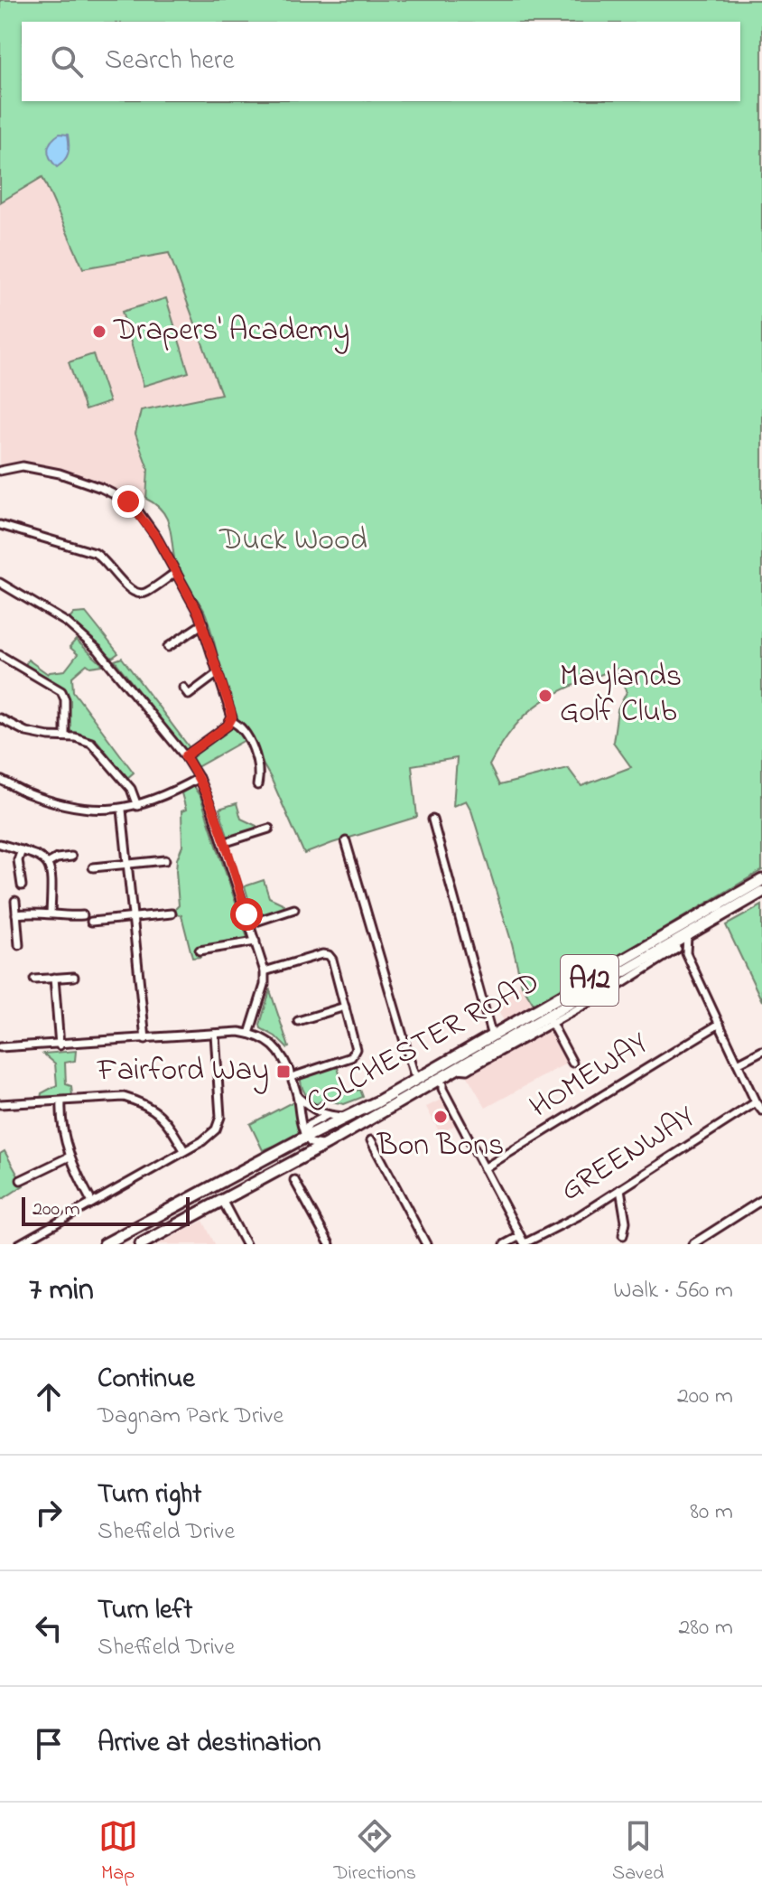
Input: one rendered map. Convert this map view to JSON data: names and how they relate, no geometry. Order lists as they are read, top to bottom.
{
  "streets": {
    "highway": ["A12", "COLCHESTER ROAD"],
    "street": ["HOMEWAY", "GREENWAY"]
  },
  "parks": ["Duck Wood"],
  "places": {
    "other": ["Drapers' Academy", "Maylands Golf Club", "Bon Bons"],
    "transit": ["Fairford Way"]
  },
  "scale_bar": "200 m",
  "page": {
    "search": "Search here",
    "scale": "200 m",
    "heading": ["7 min", "Walk · 560 m"],
    "list": [
      ["Continue", "Dagnam Park Drive", "200 m"],
      ["Turn right", "Sheffield Drive", "80 m"],
      ["Turn left", "Sheffield Drive", "280 m"],
      "Arrive at destination"
    ],
    "nav": ["Map", "Directions", "Saved"]
  }
}
